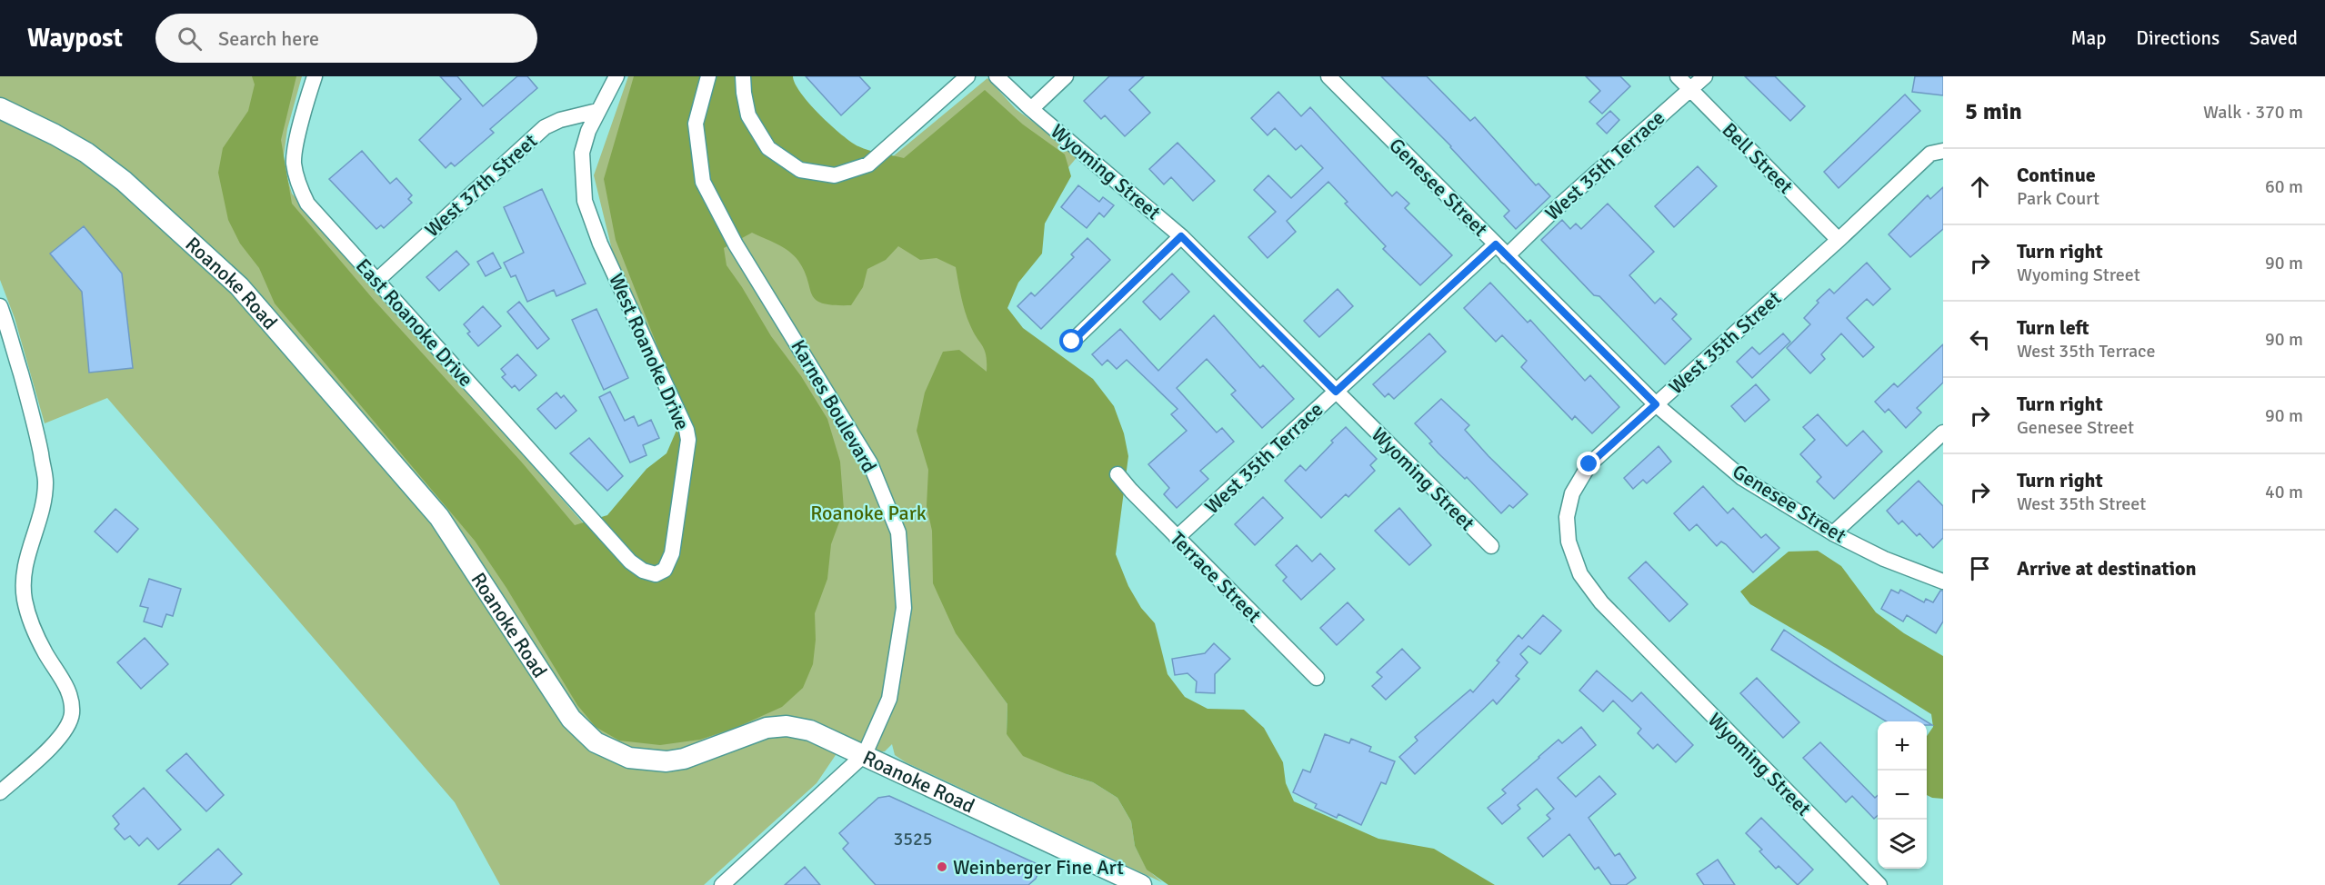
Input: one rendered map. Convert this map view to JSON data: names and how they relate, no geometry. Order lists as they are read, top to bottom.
{
  "streets": {
    "street": [
      "Bell Street",
      "West 35th Terrace",
      "Wyoming Street",
      "West 37th Street",
      "Genesee Street",
      "Roanoke Road",
      "East Roanoke Drive",
      "West 35th Street",
      "West Roanoke Drive",
      "Karnes Boulevard",
      "Terrace Street"
    ]
  },
  "crossings": [
    ["Bell Street", "West 35th Terrace"],
    ["Bell Street", "West 35th Street"],
    ["West 35th Terrace", "Wyoming Street"],
    ["West 35th Terrace", "Genesee Street"],
    ["West 35th Terrace", "Terrace Street"],
    ["Wyoming Street", "West 35th Street"],
    ["West 37th Street", "East Roanoke Drive"],
    ["West 37th Street", "West Roanoke Drive"],
    ["Genesee Street", "West 35th Street"],
    ["Roanoke Road", "Karnes Boulevard"],
    ["East Roanoke Drive", "West Roanoke Drive"]
  ],
  "parks": ["Roanoke Park"],
  "places": ["Weinberger Fine Art"],
  "house_numbers": ["3525"],
  "page": {
    "header": "Waypost",
    "search": "Search here",
    "nav": ["Map", "Directions", "Saved"],
    "heading": ["5 min", "Walk · 370 m"],
    "list": [
      ["Continue", "Park Court", "60 m"],
      ["Turn right", "Wyoming Street", "90 m"],
      ["Turn left", "West 35th Terrace", "90 m"],
      ["Turn right", "Genesee Street", "90 m"],
      ["Turn right", "West 35th Street", "40 m"],
      "Arrive at destination"
    ],
    "map_buttons": ["+", "−"]
  }
}
